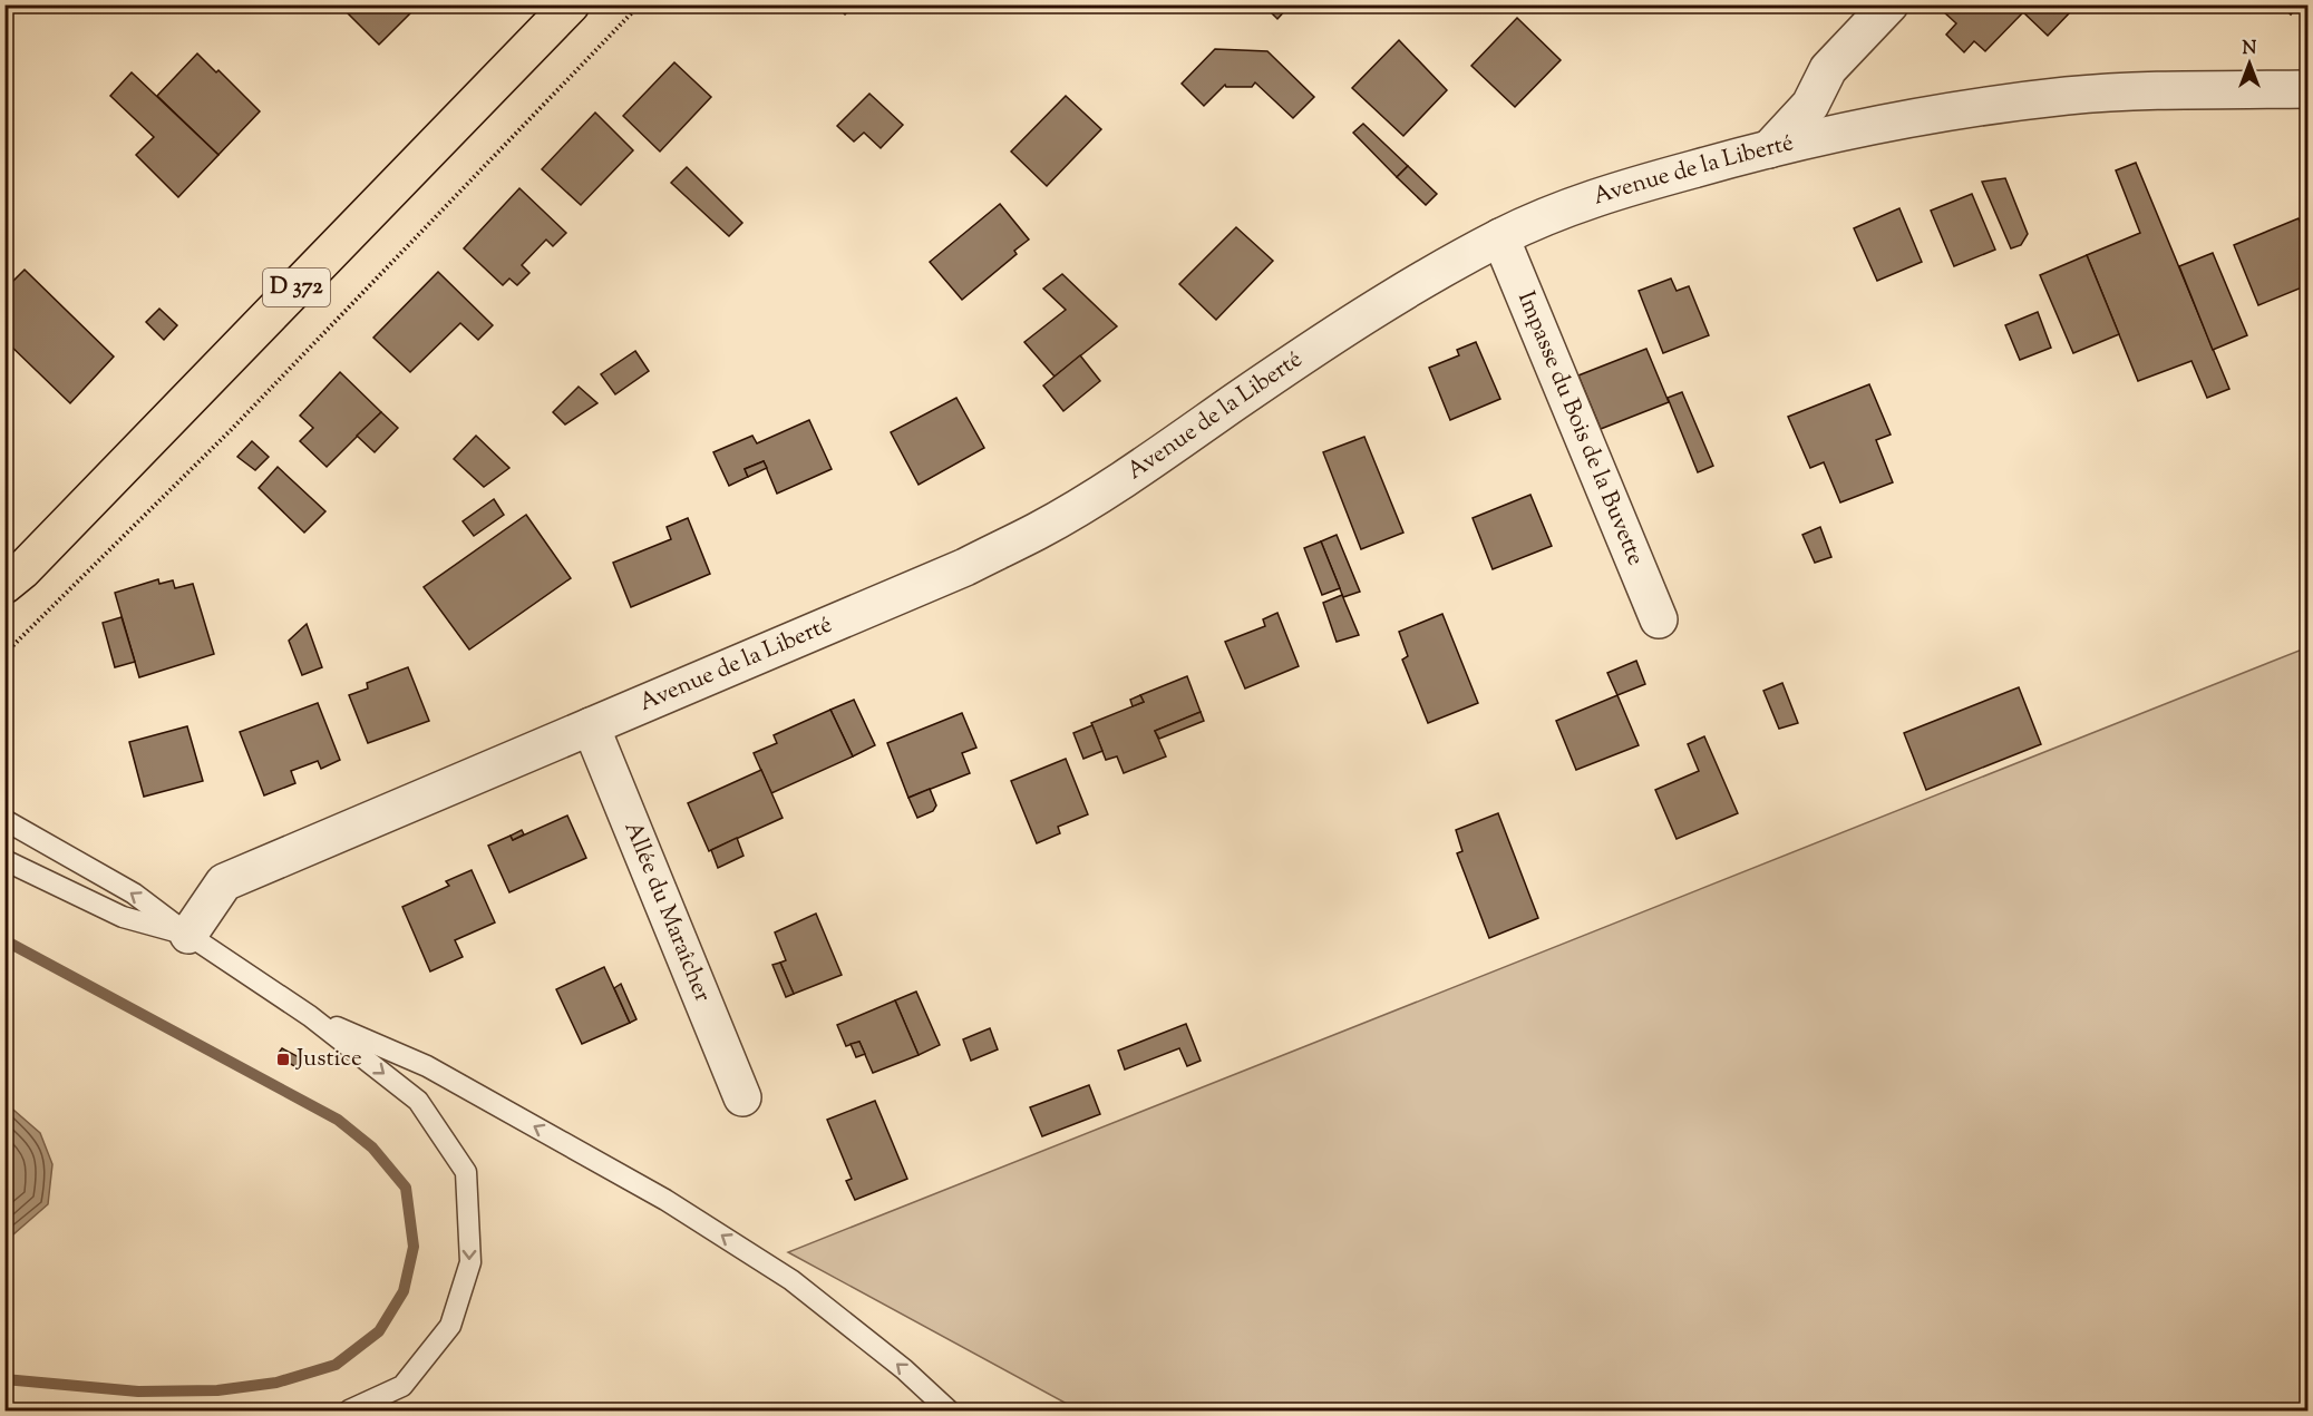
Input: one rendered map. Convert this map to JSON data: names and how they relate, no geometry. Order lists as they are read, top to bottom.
{
  "streets": {
    "main road": ["D 372"],
    "street": ["Avenue de la Liberté", "Impasse du Bois de la Buvette", "Allée du Maraîcher"]
  },
  "crossings": [
    ["Avenue de la Liberté", "Impasse du Bois de la Buvette"],
    ["Avenue de la Liberté", "Allée du Maraîcher"]
  ],
  "places": {
    "transit": ["Justice"]
  },
  "north": "top"
}
